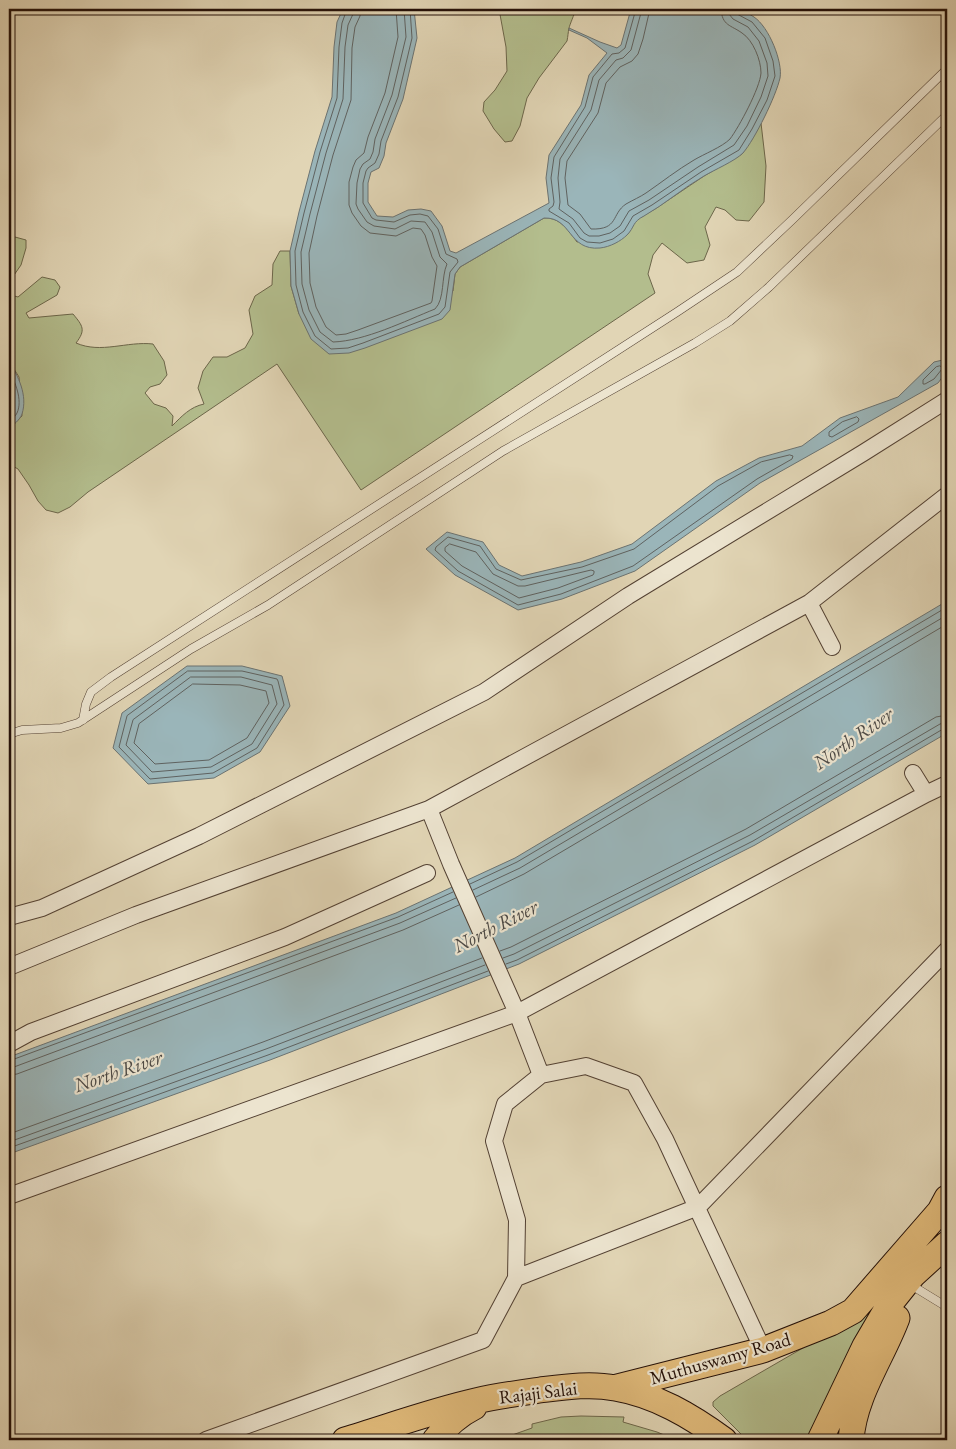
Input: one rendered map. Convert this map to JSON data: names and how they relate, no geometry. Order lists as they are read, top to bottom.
{
  "streets": {
    "main road": ["Muthuswamy Road", "Rajaji Salai"]
  },
  "crossings": [
    ["Muthuswamy Road", "Rajaji Salai"]
  ],
  "water": ["North River"]
}
